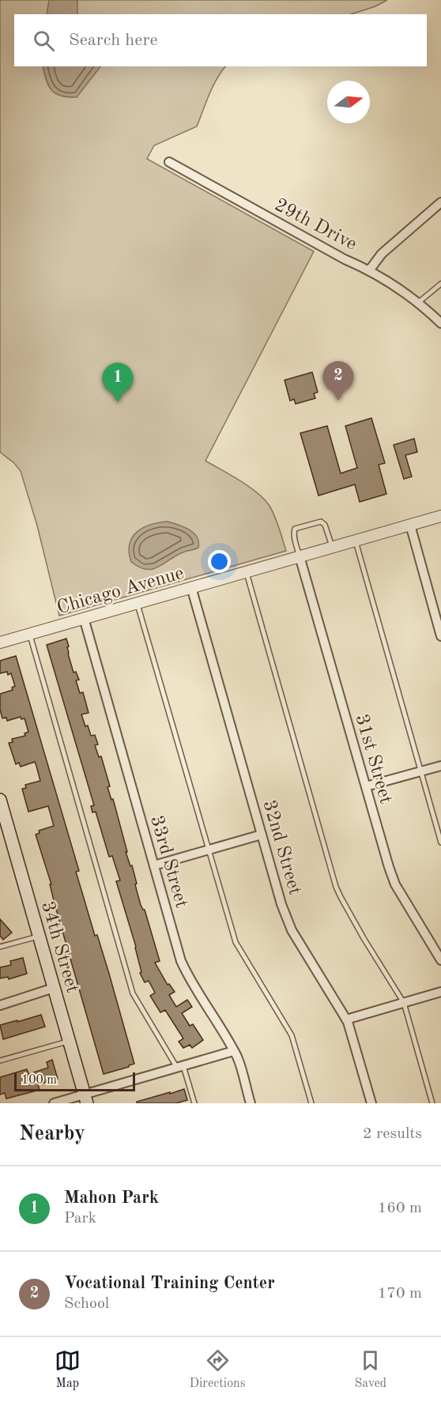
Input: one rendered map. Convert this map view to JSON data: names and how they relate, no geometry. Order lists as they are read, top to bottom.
{
  "streets": {
    "main road": ["34th Street"],
    "street": [
      "29th Drive",
      "Chicago Avenue",
      "31st Street",
      "32nd Street",
      "33rd Street"
    ]
  },
  "crossings": [
    ["Chicago Avenue", "31st Street"],
    ["Chicago Avenue", "32nd Street"],
    ["Chicago Avenue", "33rd Street"]
  ],
  "scale_bar": "100 m",
  "north": "right",
  "page": {
    "search": "Search here",
    "pins": ["2", "1"],
    "scale": "100 m",
    "heading": ["Nearby", "2 results"],
    "list": [
      {
        "mark": "1",
        "name": "Mahon Park",
        "note": "Park",
        "value": "160 m"
      },
      {
        "mark": "2",
        "name": "Vocational Training Center",
        "note": "School",
        "value": "170 m"
      }
    ],
    "nav": ["Map", "Directions", "Saved"]
  }
}
